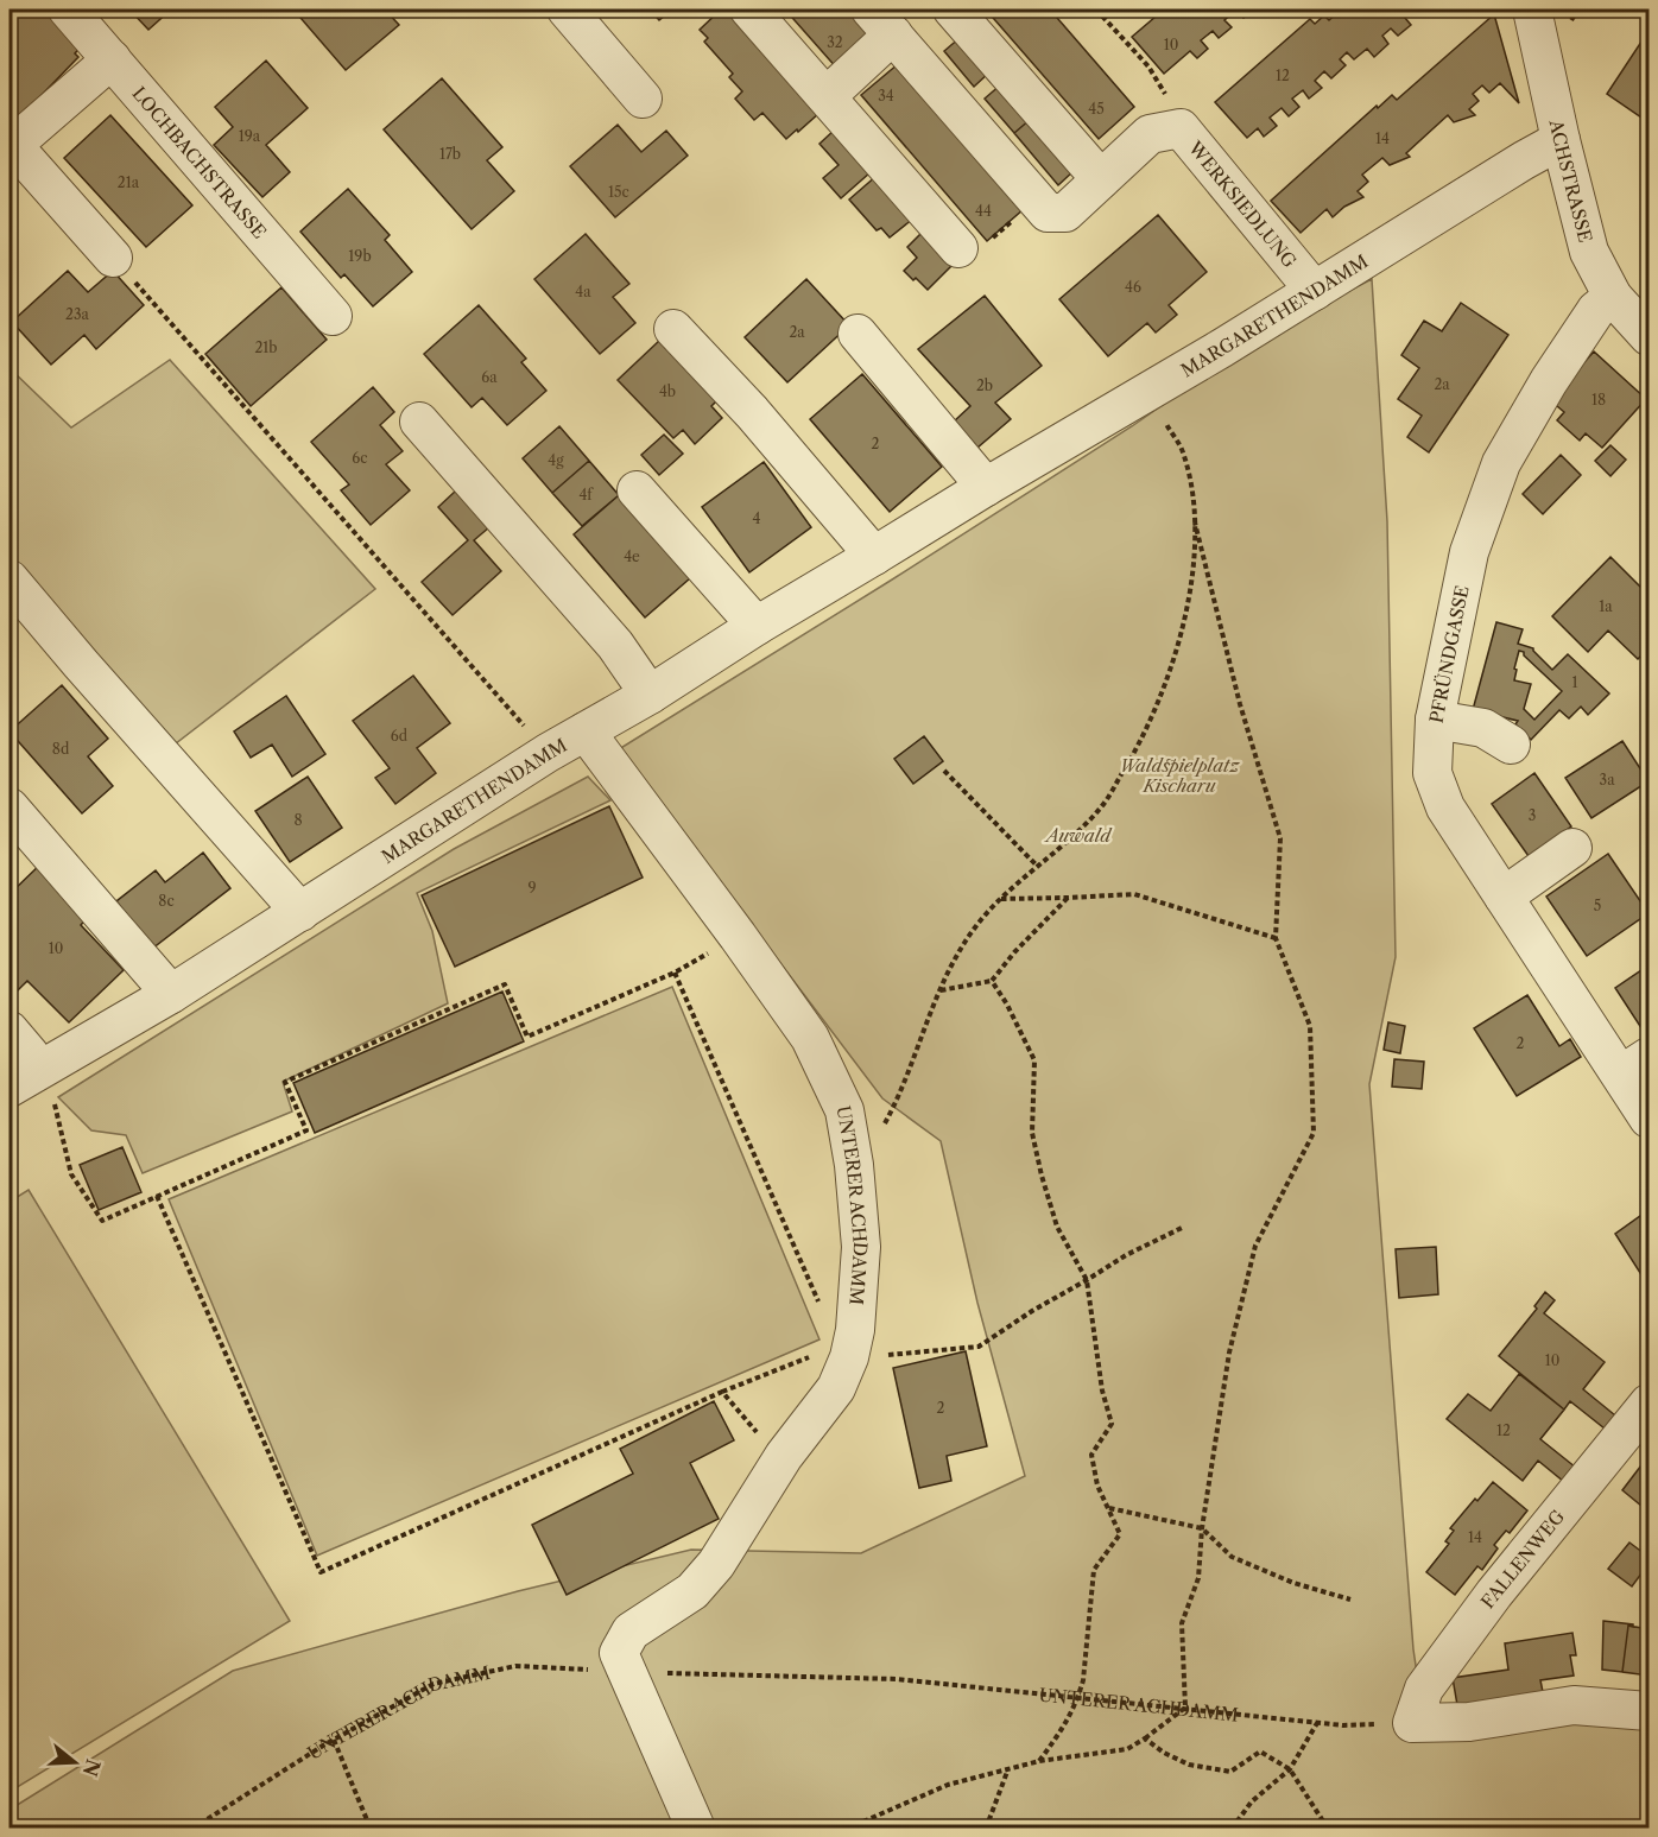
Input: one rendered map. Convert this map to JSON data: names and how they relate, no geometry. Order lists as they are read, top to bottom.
{
  "streets": {
    "street": [
      "LOCHBACHSTRASSE",
      "ACHSTRASSE",
      "WERKSIEDLUNG",
      "MARGARETHENDAMM",
      "PFRÜNDGASSE",
      "UNTERER ACHDAMM",
      "FALLENWEG"
    ]
  },
  "crossings": [
    ["ACHSTRASSE", "MARGARETHENDAMM"],
    ["ACHSTRASSE", "PFRÜNDGASSE"],
    ["WERKSIEDLUNG", "MARGARETHENDAMM"],
    ["MARGARETHENDAMM", "UNTERER ACHDAMM"],
    ["UNTERER ACHDAMM", "FALLENWEG"]
  ],
  "parks": ["Waldspielplatz Kischaru", "Auwald"],
  "house_numbers": [
    "32",
    "10",
    "12",
    "34",
    "45",
    "19a",
    "14",
    "17b",
    "21a",
    "15c",
    "44",
    "19b",
    "46",
    "4a",
    "23a",
    "2a",
    "21b",
    "6a",
    "2a",
    "2b",
    "4b",
    "18",
    "2",
    "6c",
    "4g",
    "4f",
    "4",
    "4e",
    "1a",
    "1",
    "6d",
    "8d",
    "3a",
    "3",
    "8",
    "9",
    "8c",
    "5",
    "10",
    "2",
    "10",
    "2",
    "12",
    "14"
  ],
  "north": "right"
}
